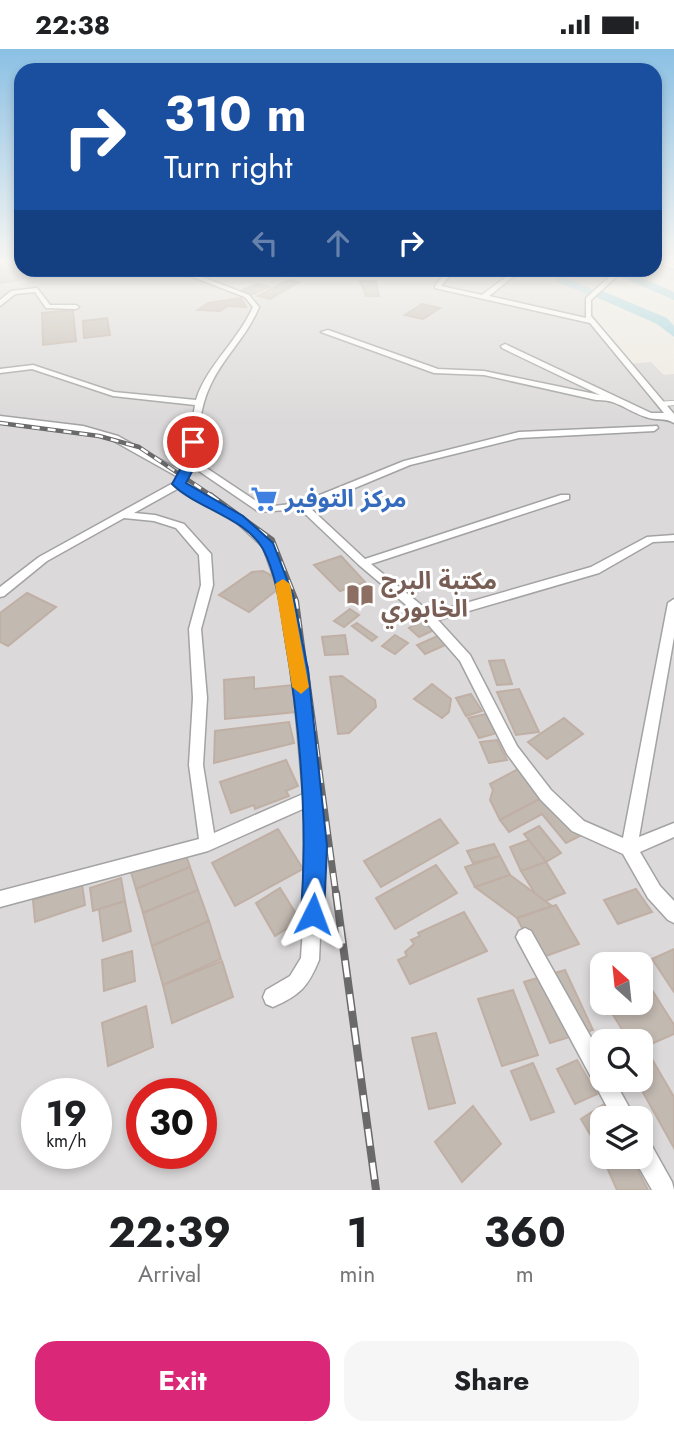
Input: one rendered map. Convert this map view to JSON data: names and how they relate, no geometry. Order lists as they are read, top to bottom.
{
  "places": {
    "supermarket": ["مركز التوفير"],
    "library": ["مكتبة البرج الخابوري"]
  },
  "north": "top left",
  "page": {
    "status": "22:38",
    "turn": ["310 m", "Turn right"],
    "speed": "19 km/h",
    "limit": "30",
    "eta": [
      "22:39",
      "Arrival",
      "1",
      "min",
      "360",
      "m"
    ],
    "buttons": ["Exit", "Share"]
  }
}
